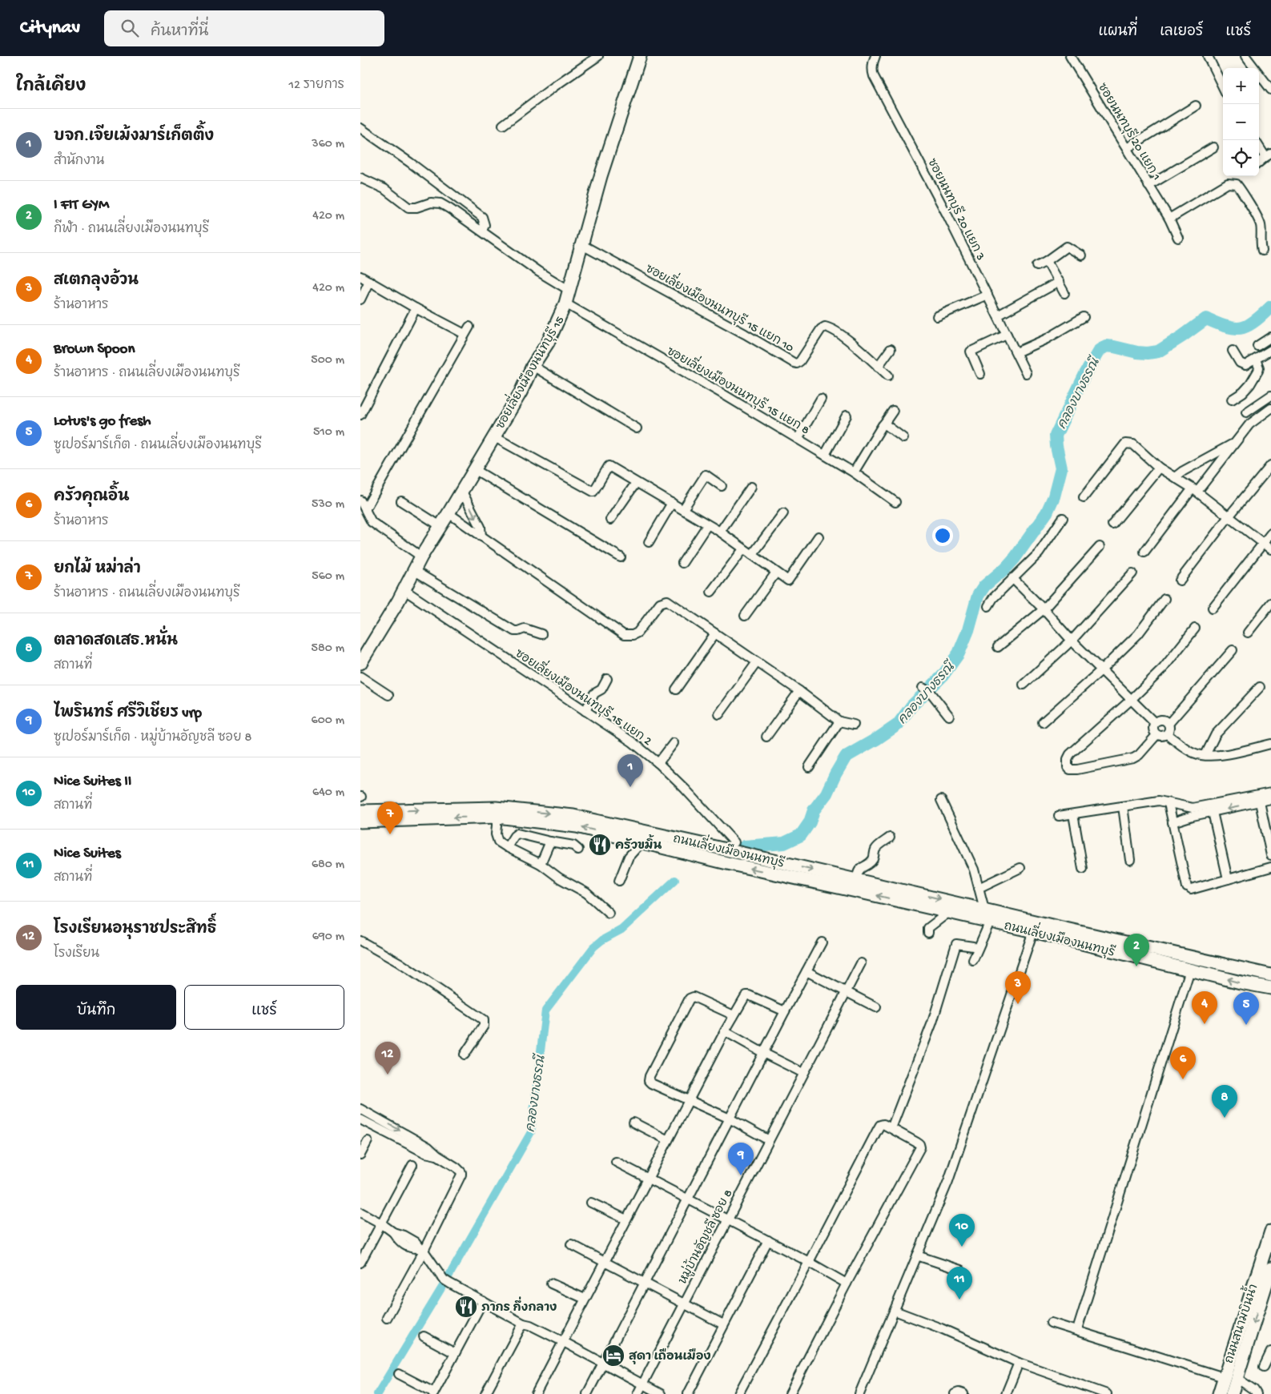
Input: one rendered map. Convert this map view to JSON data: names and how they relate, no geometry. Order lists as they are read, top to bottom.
{
  "streets": {
    "main road": ["ซอยเลี่ยงเมืองนนทบุรี 15", "ถนนเลี่ยงเมืองนนทบุรี", "ถนนสนามบินน้ำ"],
    "street": [
      "ซอยนนทบุรี 20 แยก 1",
      "ซอยนนทบุรี 20 แยก 3",
      "ซอยเลี่ยงเมืองนนทบุรี 15 แยก 10",
      "ซอยเลี่ยงเมืองนนทบุรี 15 แยก 8",
      "ซอยเลี่ยงเมืองนนทบุรี 15 แยก 2",
      "หมู่บ้านอัญชลี ซอย 8"
    ]
  },
  "crossings": [
    ["ซอยเลี่ยงเมืองนนทบุรี 15 แยก 10", "ซอยเลี่ยงเมืองนนทบุรี 15"],
    ["ซอยเลี่ยงเมืองนนทบุรี 15", "ซอยเลี่ยงเมืองนนทบุรี 15 แยก 8"],
    ["ซอยเลี่ยงเมืองนนทบุรี 15", "ซอยเลี่ยงเมืองนนทบุรี 15 แยก 2"]
  ],
  "water": ["คลองบางธรณี"],
  "places": {
    "restaurant": ["ครัวขมิ้น", "ภากร กึ่งกลาง"],
    "hotel": ["สุดา เถือนเมือง"]
  },
  "page": {
    "header": "Citynav",
    "search": "ค้นหาที่นี่",
    "nav": ["แผนที่", "เลเยอร์", "แชร์"],
    "heading": ["ใกล้เคียง", "12 รายการ"],
    "map_buttons": ["+", "−"],
    "list": [
      {
        "mark": "1",
        "name": "บจก.เจียเม้งมาร์เก็ตติ้ง",
        "note": "สำนักงาน",
        "value": "360 m"
      },
      {
        "mark": "2",
        "name": "I FIT GYM",
        "note": "กีฬา · ถนนเลี่ยงเมืองนนทบุรี",
        "value": "420 m"
      },
      {
        "mark": "3",
        "name": "สเตกลุงอ้วน",
        "note": "ร้านอาหาร",
        "value": "420 m"
      },
      {
        "mark": "4",
        "name": "Brown Spoon",
        "note": "ร้านอาหาร · ถนนเลี่ยงเมืองนนทบุรี",
        "value": "500 m"
      },
      {
        "mark": "5",
        "name": "Lotus's go fresh",
        "note": "ซูเปอร์มาร์เก็ต · ถนนเลี่ยงเมืองนนทบุรี",
        "value": "510 m"
      },
      {
        "mark": "6",
        "name": "ครัวคุณอิ้น",
        "note": "ร้านอาหาร",
        "value": "530 m"
      },
      {
        "mark": "7",
        "name": "ยกไม้ หม่าล่า",
        "note": "ร้านอาหาร · ถนนเลี่ยงเมืองนนทบุรี",
        "value": "560 m"
      },
      {
        "mark": "8",
        "name": "ตลาดสดเสธ.หนั่น",
        "note": "สถานที่",
        "value": "580 m"
      },
      {
        "mark": "9",
        "name": "ไพรินทร์ ศรีวิเชียร vrp",
        "note": "ซูเปอร์มาร์เก็ต · หมู่บ้านอัญชลี ซอย 8",
        "value": "600 m"
      },
      {
        "mark": "10",
        "name": "Nice Suites II",
        "note": "สถานที่",
        "value": "640 m"
      },
      {
        "mark": "11",
        "name": "Nice Suites",
        "note": "สถานที่",
        "value": "680 m"
      },
      {
        "mark": "12",
        "name": "โรงเรียนอนุราชประสิทธิ์",
        "note": "โรงเรียน",
        "value": "690 m"
      }
    ],
    "pins": [
      "1",
      "7",
      "2",
      "3",
      "4",
      "5",
      "12",
      "6",
      "8",
      "9",
      "10",
      "11"
    ],
    "buttons": ["บันทึก", "แชร์"]
  }
}
